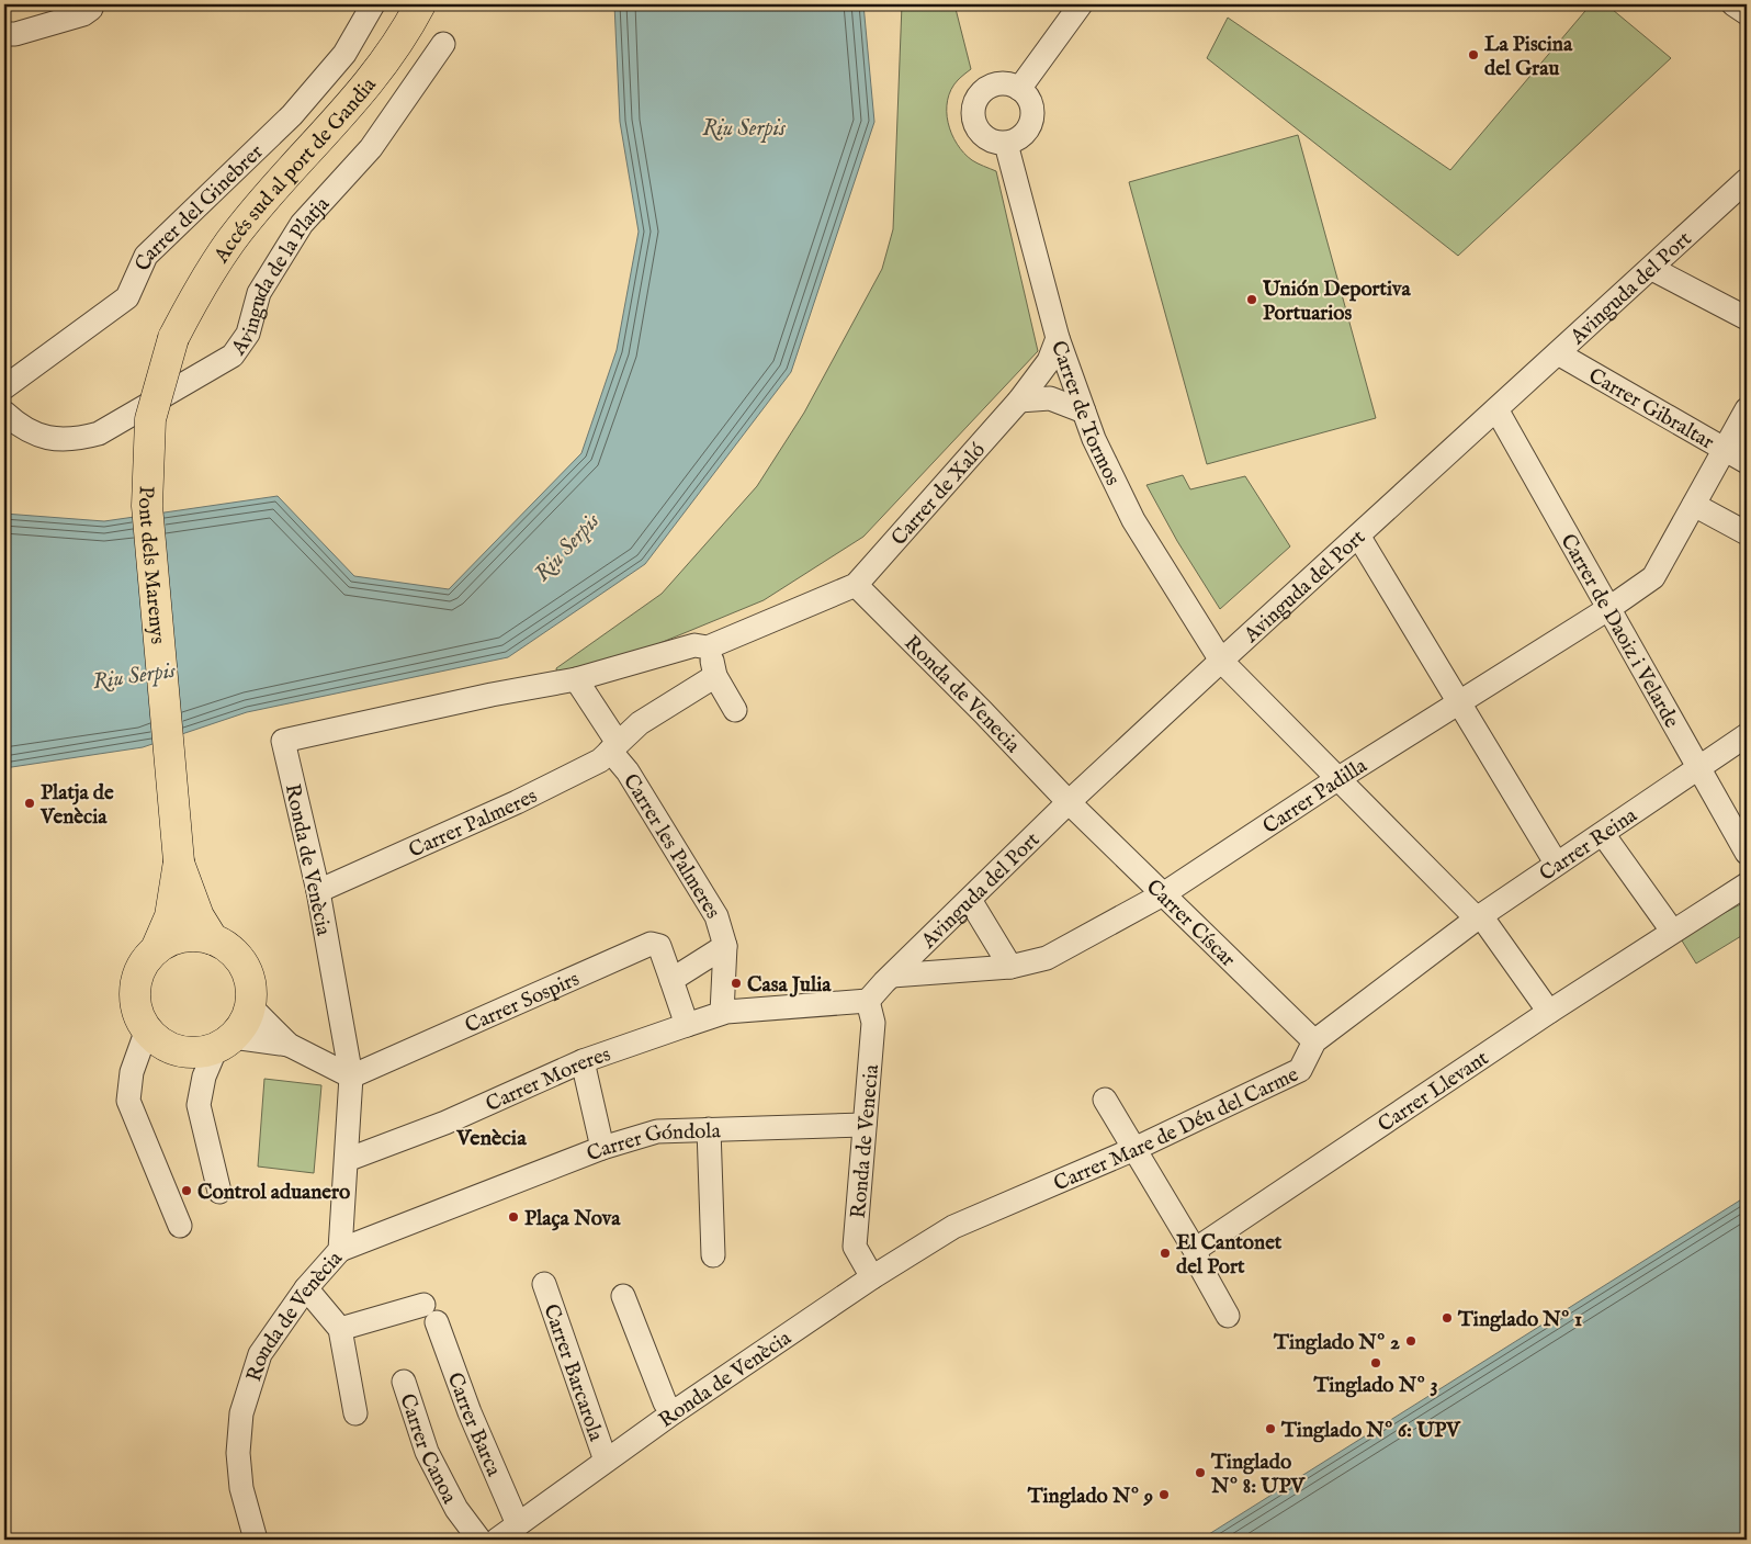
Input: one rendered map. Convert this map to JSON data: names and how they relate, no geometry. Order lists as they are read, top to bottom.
{
  "streets": {
    "highway": ["Accés sud al port de Gandia", "Pont dels Marenys"],
    "street": [
      "Carrer del Ginebrer",
      "Avinguda de la Platja",
      "Avinguda del Port",
      "Carrer Gibraltar",
      "Carrer de Tormos",
      "Carrer de Xaló",
      "Carrer de Daoiz i Velarde",
      "Ronda de Venecia",
      "Carrer Padilla",
      "Carrer Palmeres",
      "Carrer Reina",
      "Carrer les Palmeres",
      "Ronda de Venècia",
      "Carrer Císcar",
      "Carrer Sospirs",
      "Carrer Moreres",
      "Carrer Llevant",
      "Carrer Mare de Déu del Carme",
      "Carrer Góndola",
      "Carrer Barcarola",
      "Carrer Barca",
      "Carrer Canoa"
    ]
  },
  "crossings": [
    ["Accés sud al port de Gandia", "Pont dels Marenys"],
    ["Avinguda del Port", "Carrer Gibraltar"],
    ["Avinguda del Port", "Carrer de Tormos"],
    ["Avinguda del Port", "Carrer de Daoiz i Velarde"],
    ["Avinguda del Port", "Ronda de Venecia"],
    ["Avinguda del Port", "Carrer Padilla"],
    ["Avinguda del Port", "Carrer Císcar"],
    ["Avinguda del Port", "Carrer Moreres"],
    ["Carrer Gibraltar", "Carrer Padilla"],
    ["Carrer de Tormos", "Carrer de Xaló"],
    ["Carrer de Tormos", "Carrer Padilla"],
    ["Carrer de Tormos", "Carrer Reina"],
    ["Carrer de Tormos", "Carrer Llevant"],
    ["Carrer de Tormos", "Carrer Mare de Déu del Carme"],
    ["Carrer de Xaló", "Ronda de Venecia"],
    ["Carrer de Xaló", "Ronda de Venècia"],
    ["Carrer de Daoiz i Velarde", "Carrer Padilla"],
    ["Carrer de Daoiz i Velarde", "Carrer Reina"],
    ["Ronda de Venecia", "Ronda de Venècia"],
    ["Ronda de Venecia", "Carrer Císcar"],
    ["Ronda de Venecia", "Carrer Moreres"],
    ["Ronda de Venecia", "Carrer Mare de Déu del Carme"],
    ["Ronda de Venecia", "Carrer Góndola"],
    ["Carrer Padilla", "Carrer Císcar"],
    ["Carrer Palmeres", "Carrer les Palmeres"],
    ["Carrer Palmeres", "Ronda de Venècia"],
    ["Carrer Reina", "Carrer Mare de Déu del Carme"],
    ["Carrer les Palmeres", "Ronda de Venècia"],
    ["Carrer les Palmeres", "Carrer Moreres"],
    ["Ronda de Venècia", "Carrer Sospirs"],
    ["Ronda de Venècia", "Carrer Moreres"],
    ["Ronda de Venècia", "Carrer Mare de Déu del Carme"],
    ["Ronda de Venècia", "Carrer Góndola"],
    ["Ronda de Venècia", "Carrer Barcarola"],
    ["Ronda de Venècia", "Carrer Barca"],
    ["Carrer Císcar", "Carrer Mare de Déu del Carme"]
  ],
  "districts": ["Venècia"],
  "water": ["Riu Serpis"],
  "places": [
    "La Piscina del Grau",
    "Unión Deportiva Portuarios",
    "Platja de Venècia",
    "Casa Julia",
    "Control aduanero",
    "Plaça Nova",
    "El Cantonet del Port",
    "Tinglado Nº 1",
    "Tinglado Nº 2",
    "Tinglado Nº 3",
    "Tinglado Nº 6: UPV",
    "Tinglado Nº 8: UPV",
    "Tinglado Nº 9"
  ]
}
